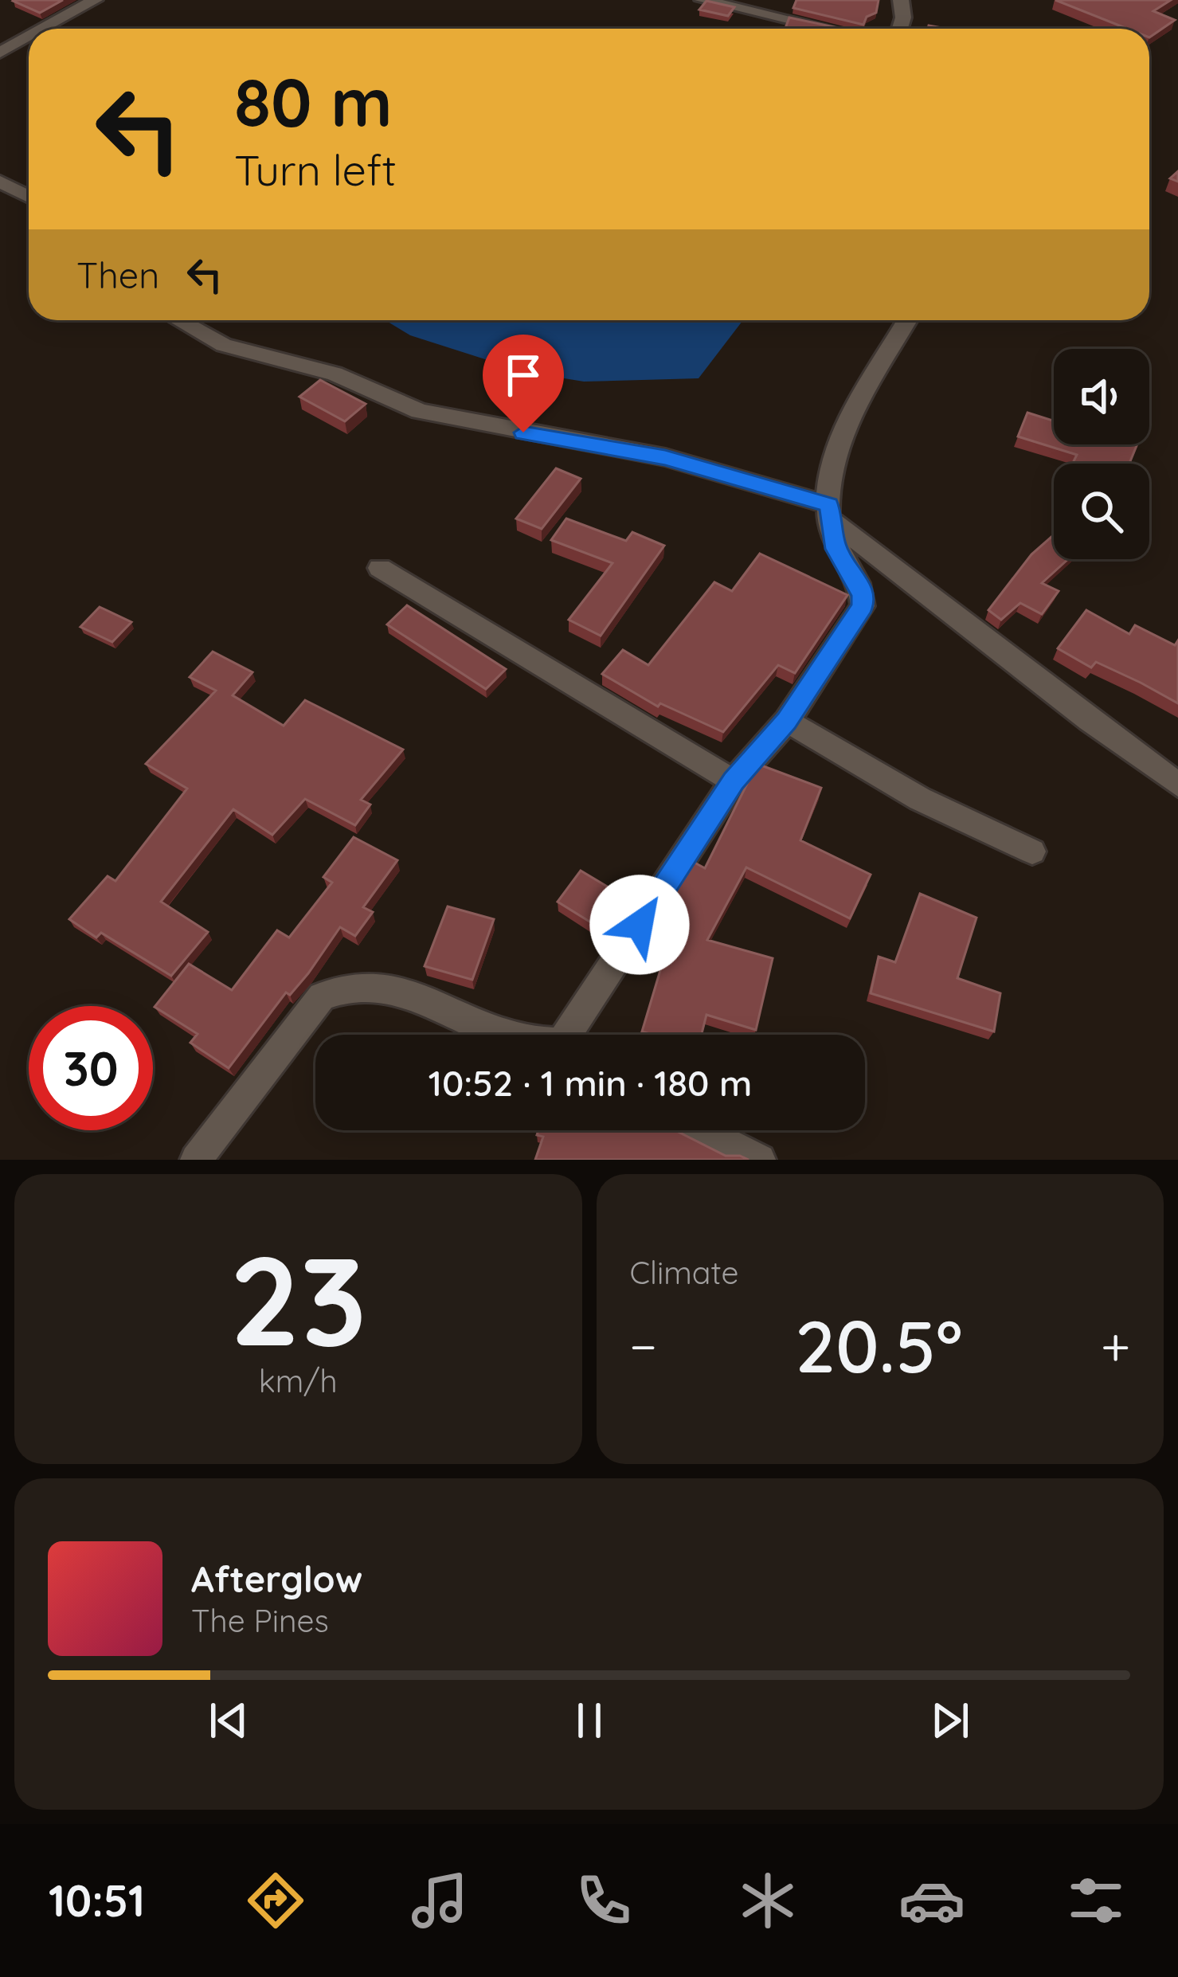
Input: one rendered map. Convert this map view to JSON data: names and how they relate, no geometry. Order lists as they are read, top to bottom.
{
  "page": {
    "turn": ["80 m", "Turn left"],
    "then": "Then",
    "limit": "30",
    "trip": "10:52 · 1 min · 180 m",
    "tile": [
      ["23", "km/h"],
      "Climate"
    ],
    "heat": ["−", "20.5°", "+"],
    "song": ["Afterglow", "The Pines"],
    "tabs": "10:51"
  }
}
